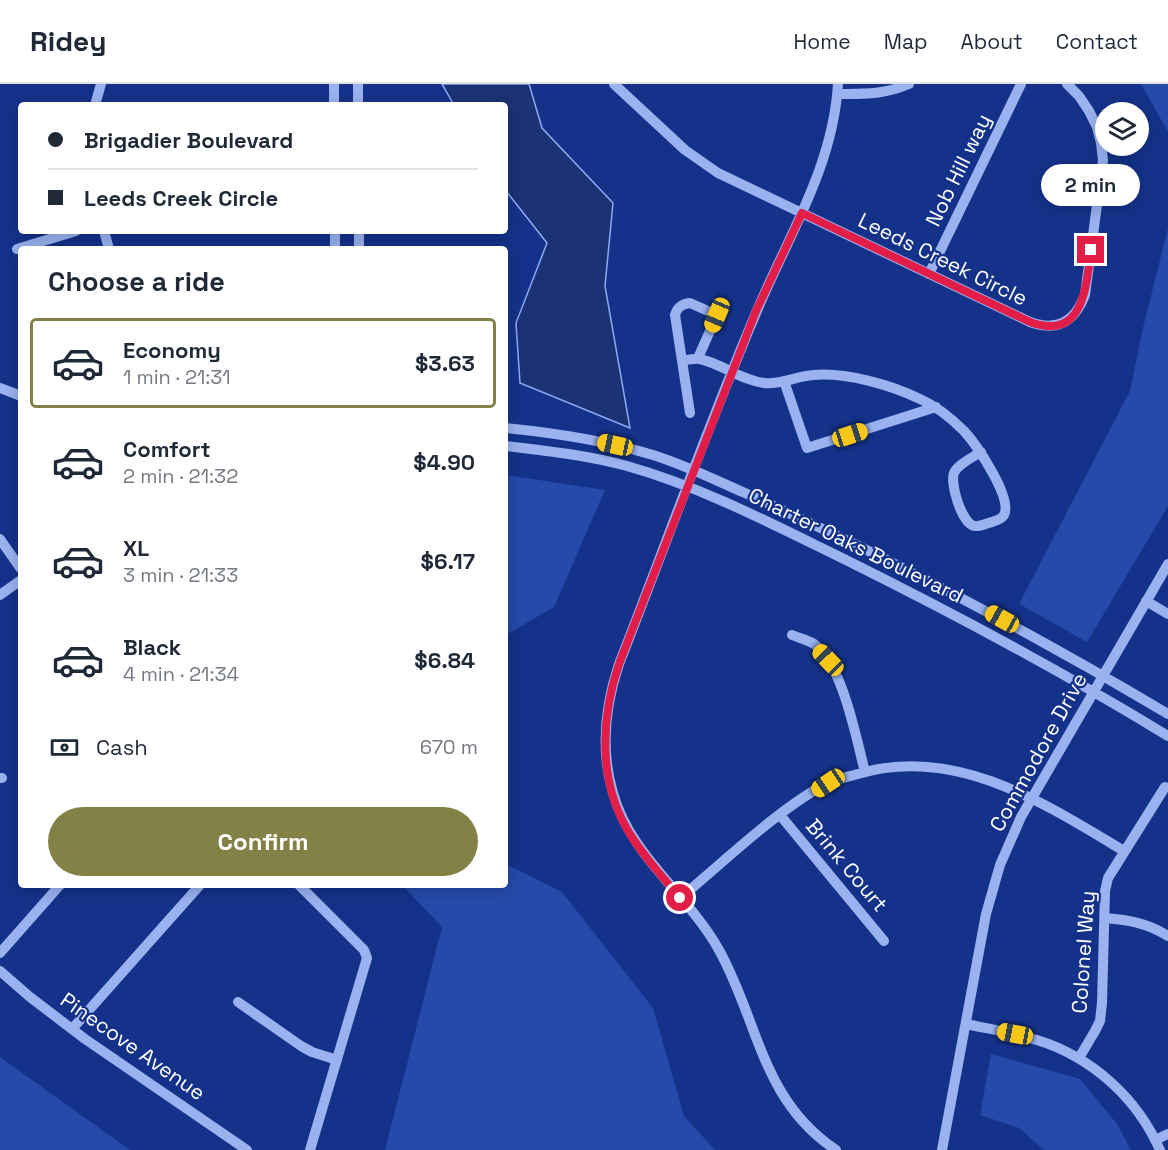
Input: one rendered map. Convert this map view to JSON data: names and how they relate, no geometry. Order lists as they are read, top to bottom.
{
  "streets": {
    "street": [
      "Nob Hill way",
      "Leeds Creek Circle",
      "Charter Oaks Boulevard",
      "Commodore Drive",
      "Brink Court",
      "Colonel Way",
      "Pinecove Avenue"
    ]
  },
  "crossings": [
    ["Nob Hill way", "Leeds Creek Circle"],
    ["Charter Oaks Boulevard", "Commodore Drive"]
  ],
  "page": {
    "header": "Ridey",
    "nav": [
      "Home",
      "Map",
      "About",
      "Contact"
    ],
    "banner": ["Brigadier Boulevard", "Leeds Creek Circle"],
    "bubble": "2 min",
    "heading": "Choose a ride",
    "list": [
      {
        "name": "Economy",
        "note": "1 min · 21:31",
        "value": "$3.63"
      },
      {
        "name": "Comfort",
        "note": "2 min · 21:32",
        "value": "$4.90"
      },
      {
        "name": "XL",
        "note": "3 min · 21:33",
        "value": "$6.17"
      },
      {
        "name": "Black",
        "note": "4 min · 21:34",
        "value": "$6.84"
      }
    ],
    "pay": ["Cash", "670 m"],
    "buttons": "Confirm"
  }
}
